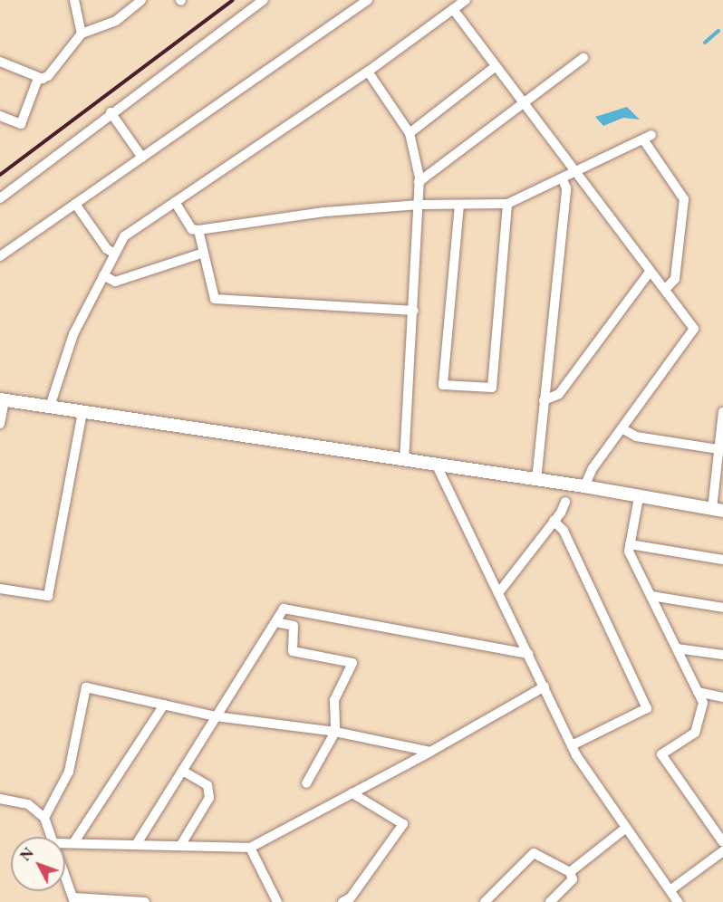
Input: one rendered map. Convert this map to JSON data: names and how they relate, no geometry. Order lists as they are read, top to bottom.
{
  "north": "top left"
}
